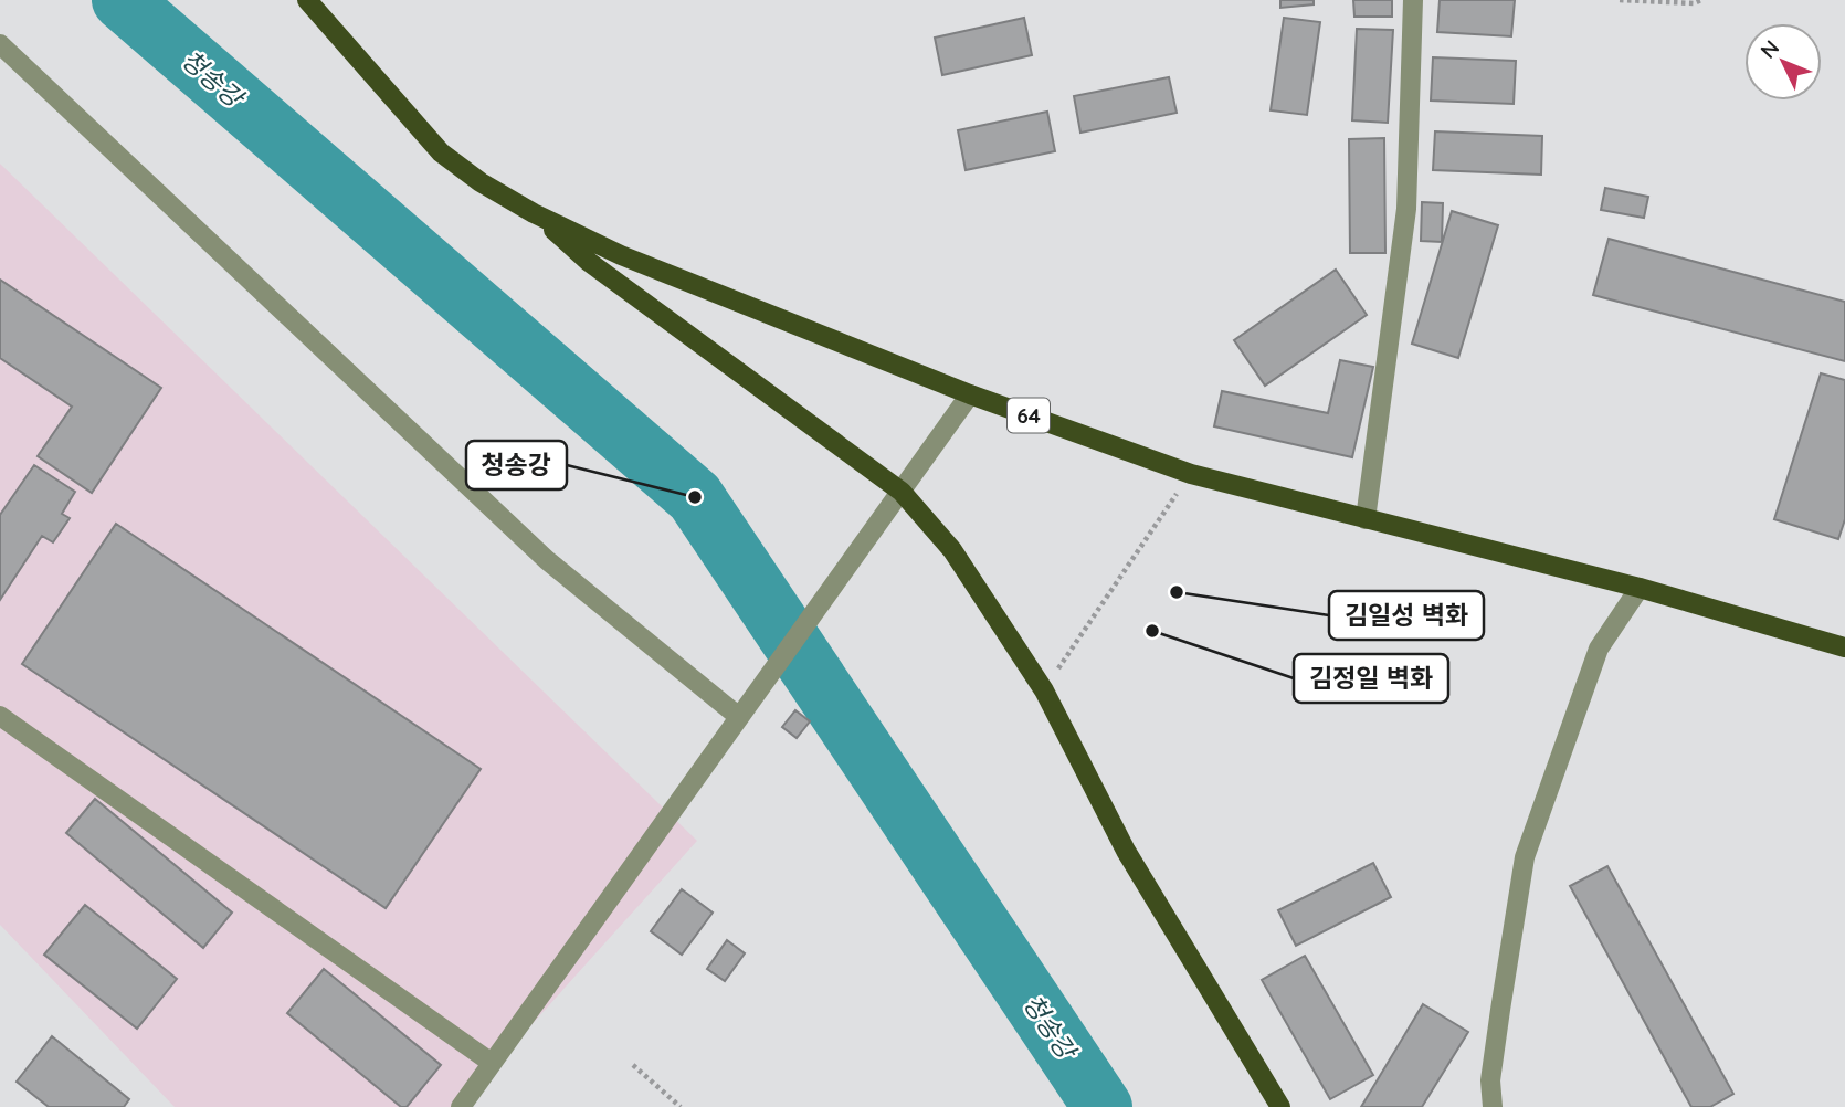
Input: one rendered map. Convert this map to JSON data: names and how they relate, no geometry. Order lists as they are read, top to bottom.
{
  "streets": {
    "main road": ["64"]
  },
  "water": ["청송강"],
  "places": ["청송강", "김일성 벽화", "김정일 벽화"],
  "north": "top left"
}
